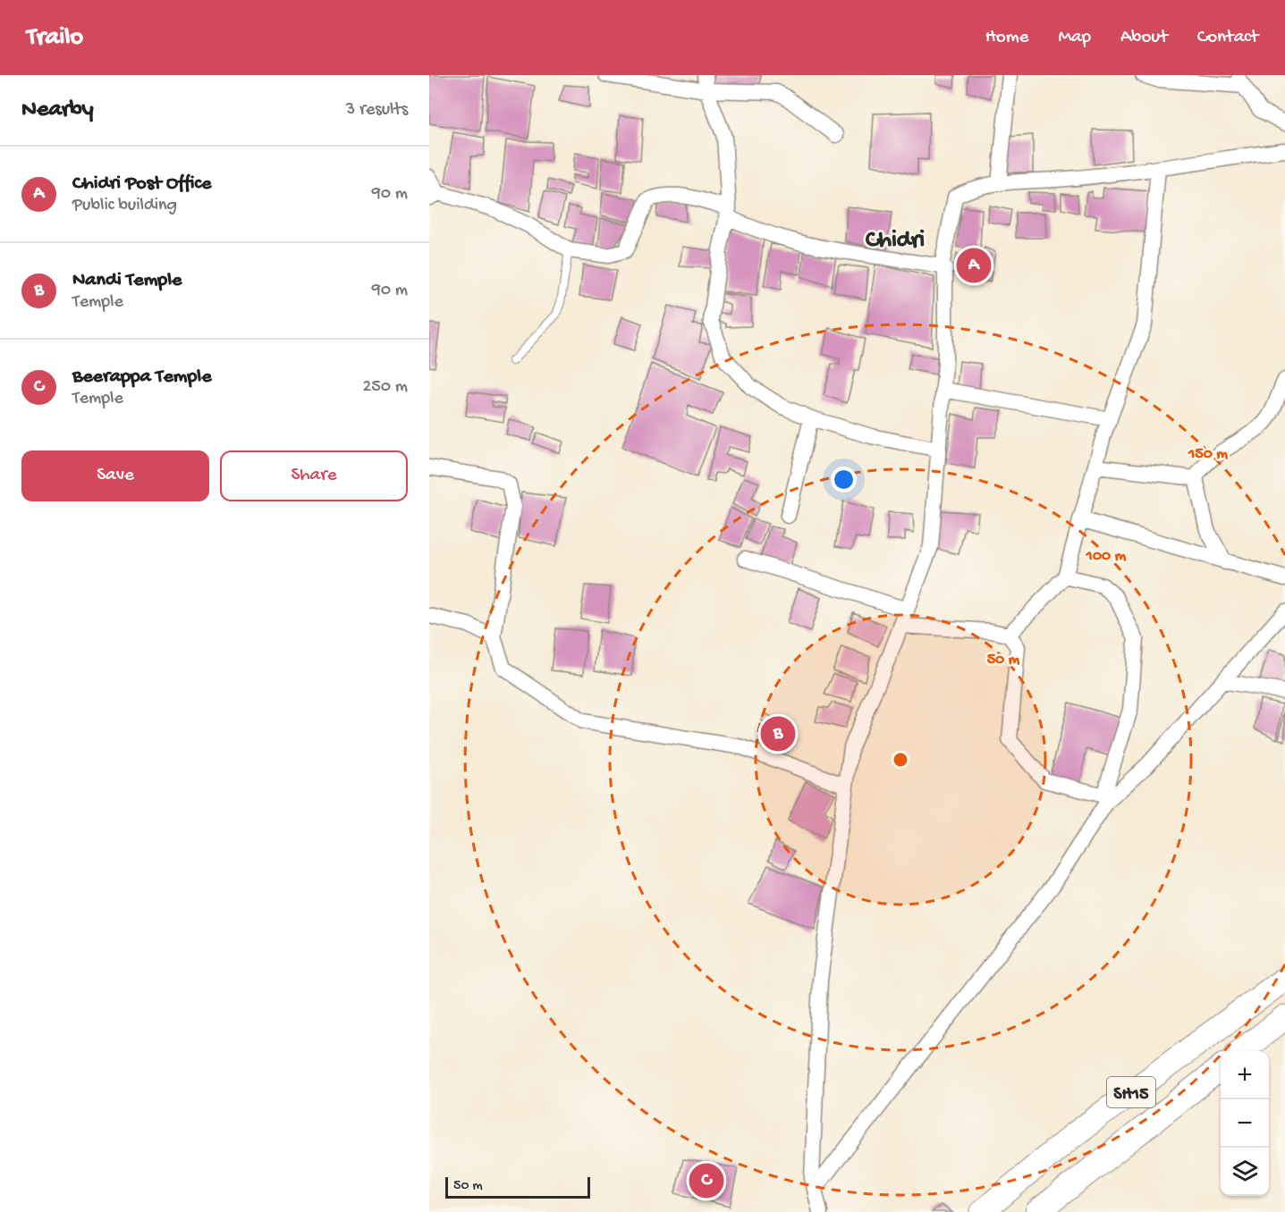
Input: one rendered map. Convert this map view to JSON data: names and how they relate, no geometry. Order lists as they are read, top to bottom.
{
  "streets": {
    "main road": ["SH15"]
  },
  "districts": ["Chidri"],
  "scale_bar": "50 m",
  "page": {
    "header": "Trailo",
    "nav": [
      "Home",
      "Map",
      "About",
      "Contact"
    ],
    "heading": ["Nearby", "3 results"],
    "list": [
      {
        "mark": "A",
        "name": "Chidri Post Office",
        "note": "Public building",
        "value": "90 m"
      },
      {
        "mark": "B",
        "name": "Nandi Temple",
        "note": "Temple",
        "value": "90 m"
      },
      {
        "mark": "C",
        "name": "Beerappa Temple",
        "note": "Temple",
        "value": "250 m"
      }
    ],
    "pins": ["A", "B", "C"],
    "buttons": ["Save", "Share"],
    "map_buttons": ["+", "−"],
    "scale": "50 m"
  },
  "rings": ["150 m", "100 m", "50 m"]
}
